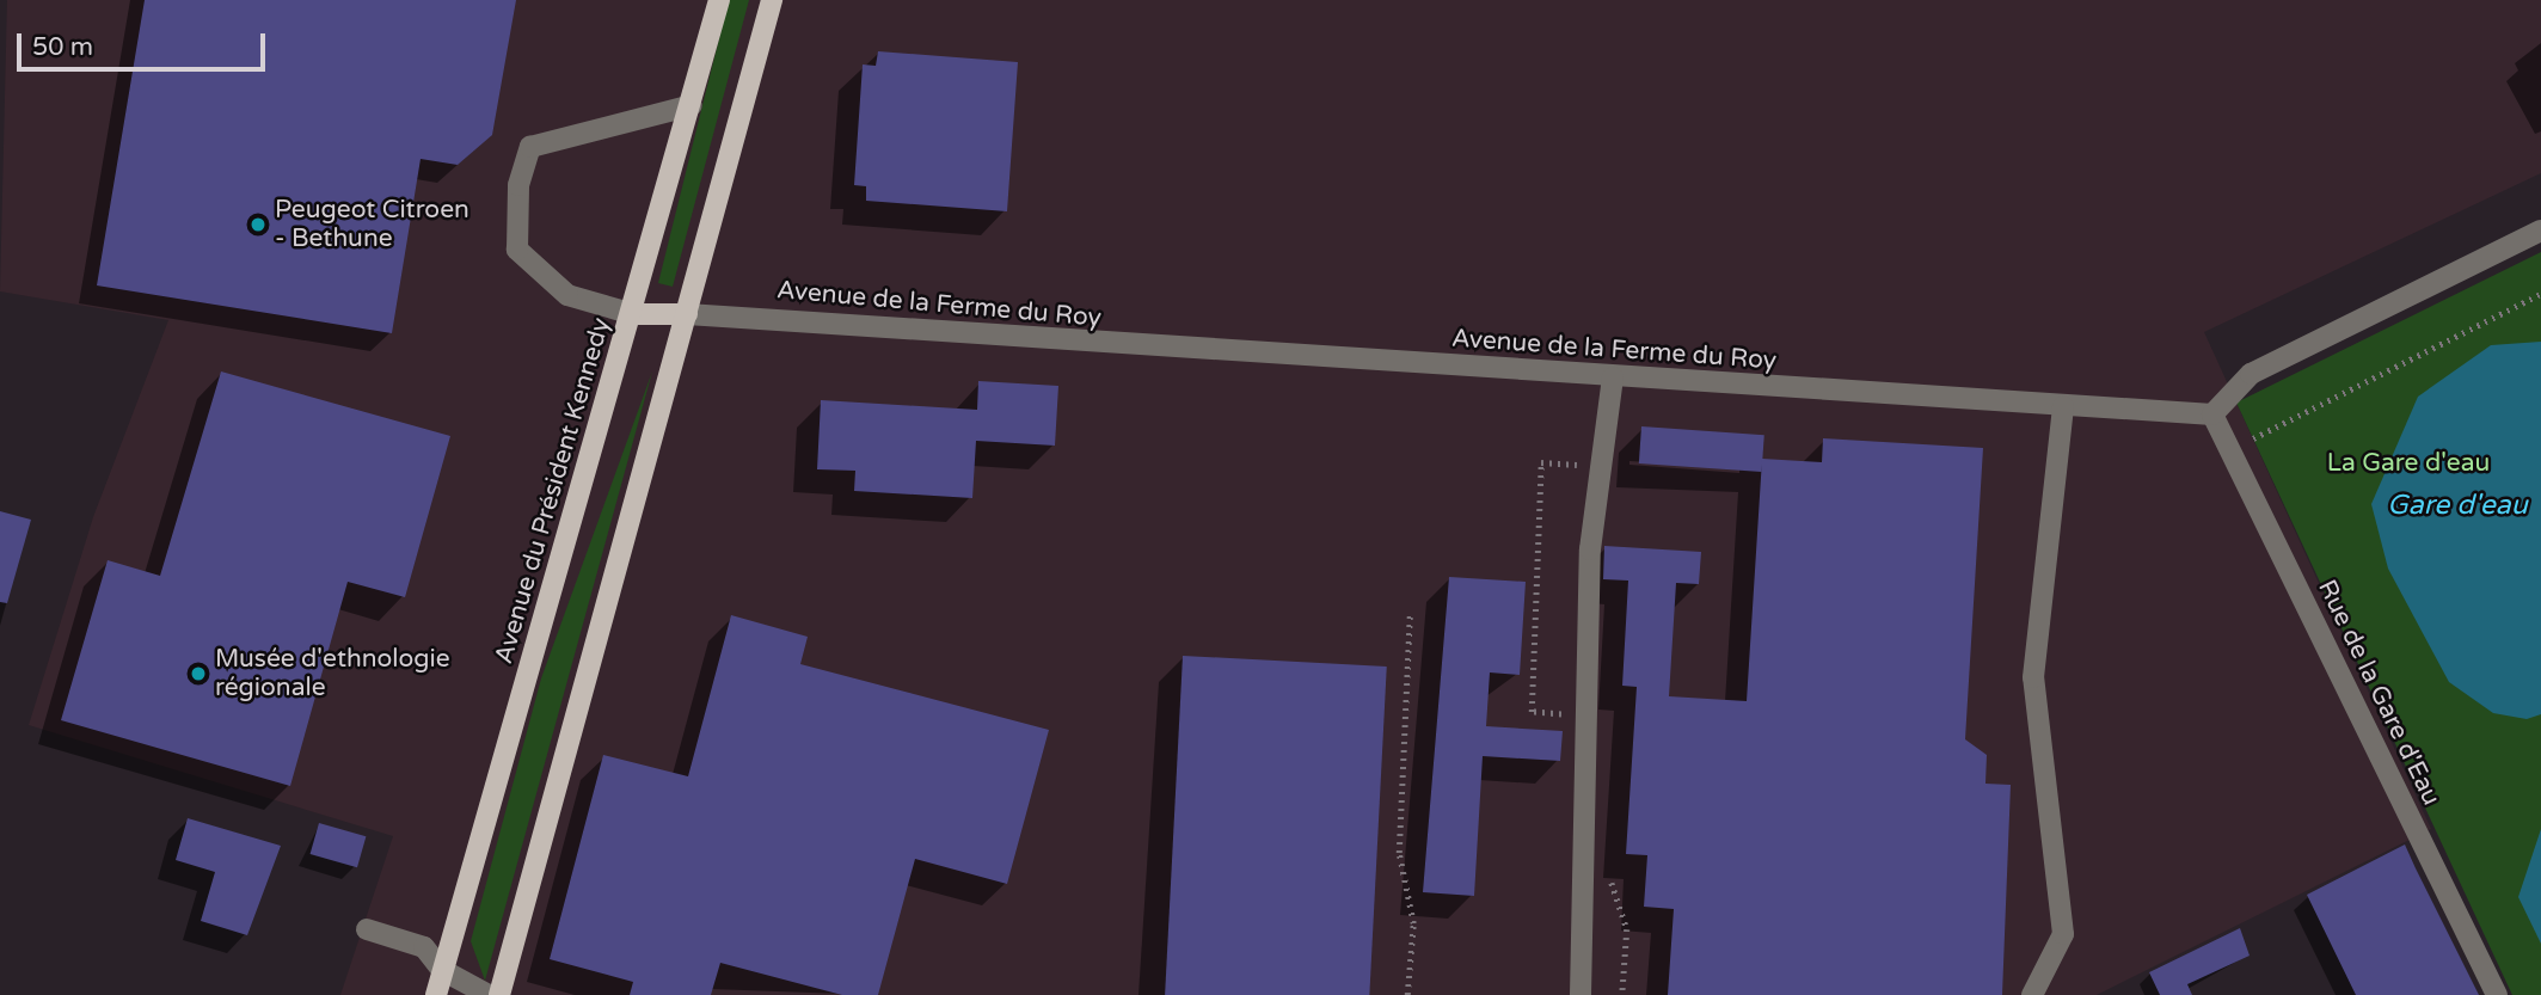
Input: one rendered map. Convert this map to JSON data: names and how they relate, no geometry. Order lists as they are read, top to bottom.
{
  "streets": {
    "main road": ["Avenue de la Ferme du Roy", "Avenue du Président Kennedy"],
    "street": ["Rue de la Gare d'Eau"]
  },
  "crossings": [
    ["Avenue de la Ferme du Roy", "Avenue du Président Kennedy"],
    ["Avenue de la Ferme du Roy", "Rue de la Gare d'Eau"]
  ],
  "water": ["Gare d'eau"],
  "parks": ["La Gare d'eau"],
  "places": ["Peugeot Citroen - Bethune", "Musée d'ethnologie régionale"],
  "scale_bar": "50 m"
}
